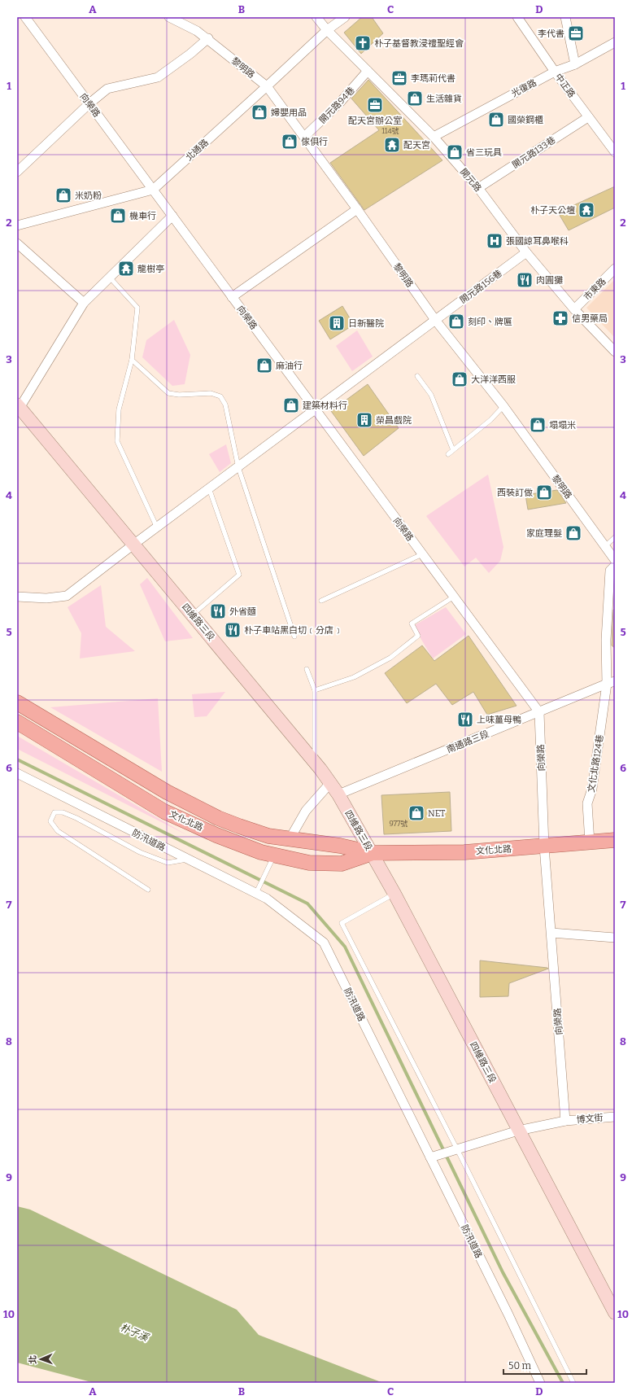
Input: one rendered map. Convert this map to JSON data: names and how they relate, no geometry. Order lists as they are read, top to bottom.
{
  "streets": {
    "main road": ["文化北路"],
    "street": [
      "黎明路",
      "中正路",
      "光復路",
      "向榮路",
      "開元路94巷",
      "北通路",
      "開元路133巷",
      "開元路",
      "開元路156巷",
      "市東路",
      "四維路三段",
      "南通路三段",
      "文化北路124巷",
      "防汛道路",
      "博文街"
    ]
  },
  "crossings": [
    ["黎明路", "開元路94巷"],
    ["黎明路", "北通路"],
    ["黎明路", "開元路156巷"],
    ["中正路", "光復路"],
    ["中正路", "開元路133巷"],
    ["光復路", "開元路"],
    ["向榮路", "北通路"],
    ["向榮路", "開元路156巷"],
    ["向榮路", "南通路三段"],
    ["向榮路", "文化北路"],
    ["向榮路", "博文街"],
    ["開元路94巷", "開元路"],
    ["北通路", "開元路"],
    ["開元路133巷", "開元路"],
    ["開元路", "開元路156巷"],
    ["開元路", "市東路"],
    ["開元路156巷", "四維路三段"],
    ["四維路三段", "南通路三段"],
    ["四維路三段", "文化北路"],
    ["四維路三段", "博文街"],
    ["南通路三段", "文化北路124巷"],
    ["文化北路124巷", "文化北路"],
    ["防汛道路", "博文街"]
  ],
  "water": ["朴子溪"],
  "places": {
    "office": ["李代書", "李瑪莉代書", "配天宮辦公室"],
    "church": ["朴子基督教浸禮聖經會"],
    "shop": [
      "生活雜貨",
      "婦嬰用品",
      "國榮鋼櫃",
      "傢俱行",
      "省三玩具",
      "米奶粉",
      "機車行",
      "刻印、牌匾",
      "麻油行",
      "大洋洋西服",
      "建築材料行",
      "塌塌米",
      "西裝訂做",
      "家庭理髮",
      "NET"
    ],
    "temple": ["配天宮", "朴子天公壇", "龍樹亭"],
    "hospital": ["張國諒耳鼻喉科"],
    "restaurant": [
      "肉圓攤",
      "外省麵",
      "朴子車站黑白切﹝分店﹞",
      "上味薑母鴨"
    ],
    "pharmacy": ["信男藥局"],
    "building": ["日新醫院", "榮昌戲院"]
  },
  "house_numbers": ["114號", "977號"],
  "scale_bar": "50 m",
  "north": "left",
  "grid": {
    "columns": [
      "A",
      "B",
      "C",
      "D"
    ],
    "rows": [
      "1",
      "2",
      "3",
      "4",
      "5",
      "6",
      "7",
      "8",
      "9",
      "10"
    ]
  }
}
